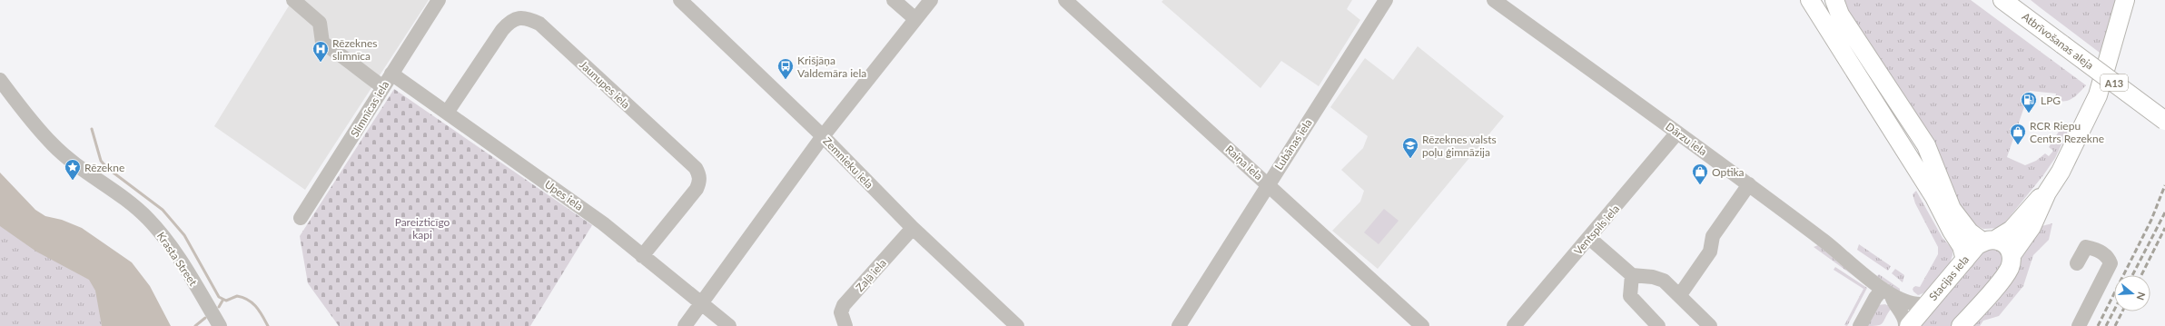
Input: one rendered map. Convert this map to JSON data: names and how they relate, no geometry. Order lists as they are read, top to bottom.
{
  "streets": {
    "main road": ["Atbrīvošanas aleja", "A13", "Stacijas iela"],
    "street": [
      "Jaunupes iela",
      "Slimnīcas iela",
      "Dārzu iela",
      "Lubānas iela",
      "Zemnieku iela",
      "Raiņa iela",
      "Upes iela",
      "Ventspils iela",
      "Krasta Street",
      "Zaļā iela"
    ]
  },
  "crossings": [
    ["Jaunupes iela", "Upes iela"],
    ["Slimnīcas iela", "Upes iela"],
    ["Dārzu iela", "Ventspils iela"],
    ["Dārzu iela", "Stacijas iela"],
    ["Lubānas iela", "Raiņa iela"],
    ["Zemnieku iela", "Zaļā iela"]
  ],
  "parks": ["Pareizticīgo kapi"],
  "places": {
    "hospital": ["Rēzeknes slimnīca"],
    "bus stop": ["Krišjāņa Valdemāra iela"],
    "fuel station": ["LPG"],
    "shop": ["RCR Riepu Centrs Rezekne", "Optika"],
    "school or university": ["Rēzeknes valsts poļu ģimnāzija"],
    "place": ["Rēzekne"]
  },
  "north": "right"
}
